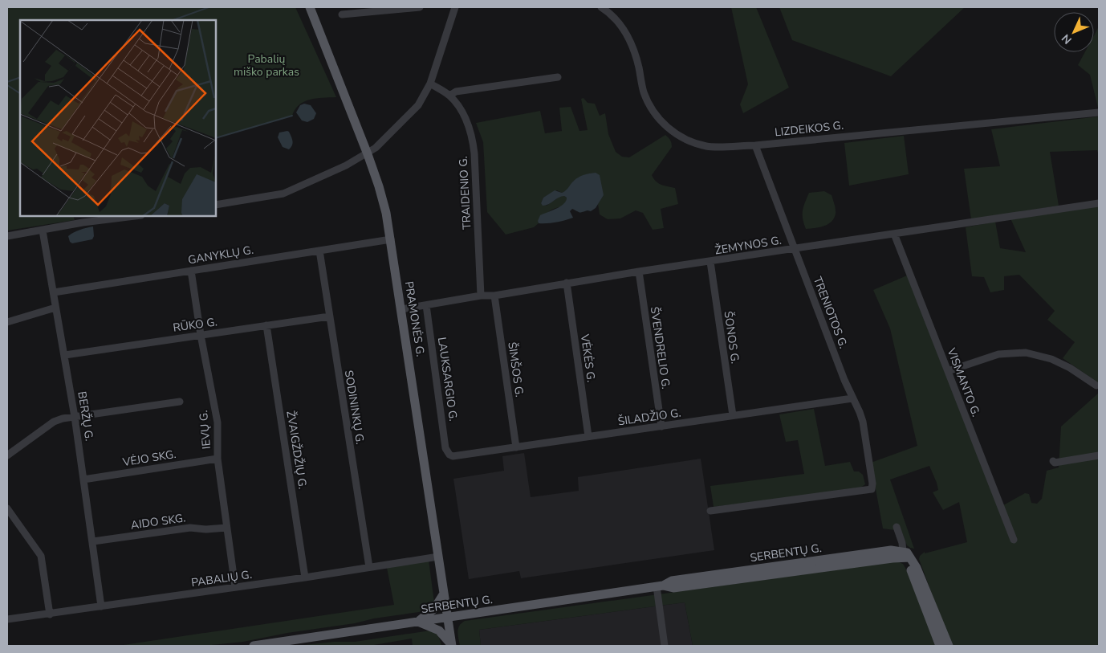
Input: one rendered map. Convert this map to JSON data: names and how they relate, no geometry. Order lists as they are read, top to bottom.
{
  "streets": {
    "main road": ["PRAMONĖS G.", "SERBENTŲ G."],
    "street": [
      "LIZDEIKOS G.",
      "TRAIDENIO G.",
      "ŽEMYNOS G.",
      "GANYKLŲ G.",
      "TRENIOTOS G.",
      "RŪKO G.",
      "ŠONOS G.",
      "ŠVENDRELIO G.",
      "VĖKĖS G.",
      "ŠIMŠOS G.",
      "LAUKSARGIO G.",
      "VISMANTO G.",
      "SODININKŲ G.",
      "BERŽŲ G.",
      "ŠILADŽIO G.",
      "IEVŲ G.",
      "ŽVAIGŽDŽIŲ G.",
      "VĖJO SKG.",
      "AIDO SKG.",
      "PABALIŲ G."
    ]
  },
  "crossings": [
    ["LIZDEIKOS G.", "TRENIOTOS G."],
    ["TRAIDENIO G.", "ŽEMYNOS G."],
    ["ŽEMYNOS G.", "TRENIOTOS G."],
    ["ŽEMYNOS G.", "PRAMONĖS G."],
    ["ŽEMYNOS G.", "ŠONOS G."],
    ["ŽEMYNOS G.", "ŠVENDRELIO G."],
    ["ŽEMYNOS G.", "VĖKĖS G."],
    ["ŽEMYNOS G.", "ŠIMŠOS G."],
    ["ŽEMYNOS G.", "LAUKSARGIO G."],
    ["ŽEMYNOS G.", "VISMANTO G."],
    ["GANYKLŲ G.", "PRAMONĖS G."],
    ["GANYKLŲ G.", "SODININKŲ G."],
    ["GANYKLŲ G.", "BERŽŲ G."],
    ["GANYKLŲ G.", "IEVŲ G."],
    ["TRENIOTOS G.", "ŠILADŽIO G."],
    ["PRAMONĖS G.", "SERBENTŲ G."],
    ["PRAMONĖS G.", "PABALIŲ G."],
    ["RŪKO G.", "SODININKŲ G."],
    ["RŪKO G.", "BERŽŲ G."],
    ["RŪKO G.", "IEVŲ G."],
    ["RŪKO G.", "ŽVAIGŽDŽIŲ G."],
    ["ŠONOS G.", "ŠILADŽIO G."],
    ["ŠVENDRELIO G.", "ŠILADŽIO G."],
    ["VĖKĖS G.", "ŠILADŽIO G."],
    ["ŠIMŠOS G.", "ŠILADŽIO G."],
    ["LAUKSARGIO G.", "ŠILADŽIO G."],
    ["SODININKŲ G.", "PABALIŲ G."],
    ["BERŽŲ G.", "VĖJO SKG."],
    ["BERŽŲ G.", "AIDO SKG."],
    ["BERŽŲ G.", "PABALIŲ G."],
    ["IEVŲ G.", "VĖJO SKG."],
    ["IEVŲ G.", "AIDO SKG."],
    ["IEVŲ G.", "PABALIŲ G."],
    ["ŽVAIGŽDŽIŲ G.", "PABALIŲ G."]
  ],
  "parks": ["Pabalių miško parkas"],
  "north": "bottom left"
}
